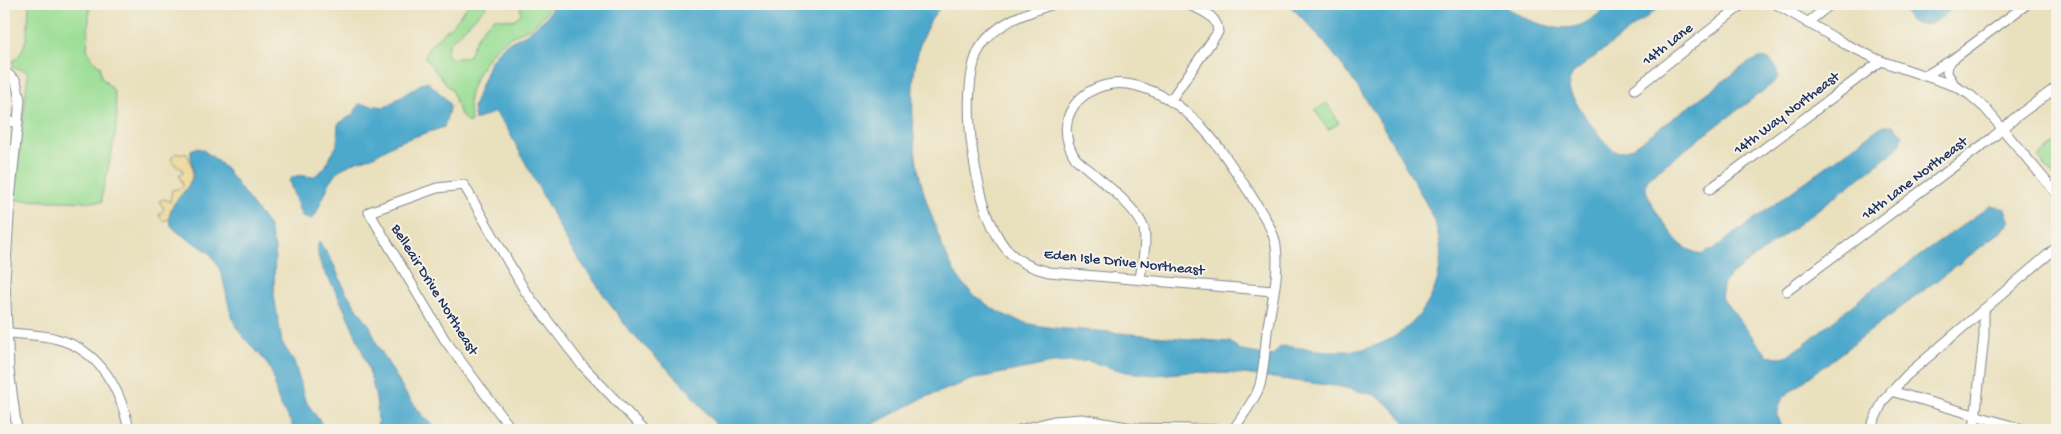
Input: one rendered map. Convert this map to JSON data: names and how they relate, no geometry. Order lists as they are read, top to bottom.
{
  "streets": {
    "street": [
      "14th Lane",
      "14th Way Northeast",
      "14th Lane Northeast",
      "Eden Isle Drive Northeast",
      "Belleair Drive Northeast"
    ]
  }
}
